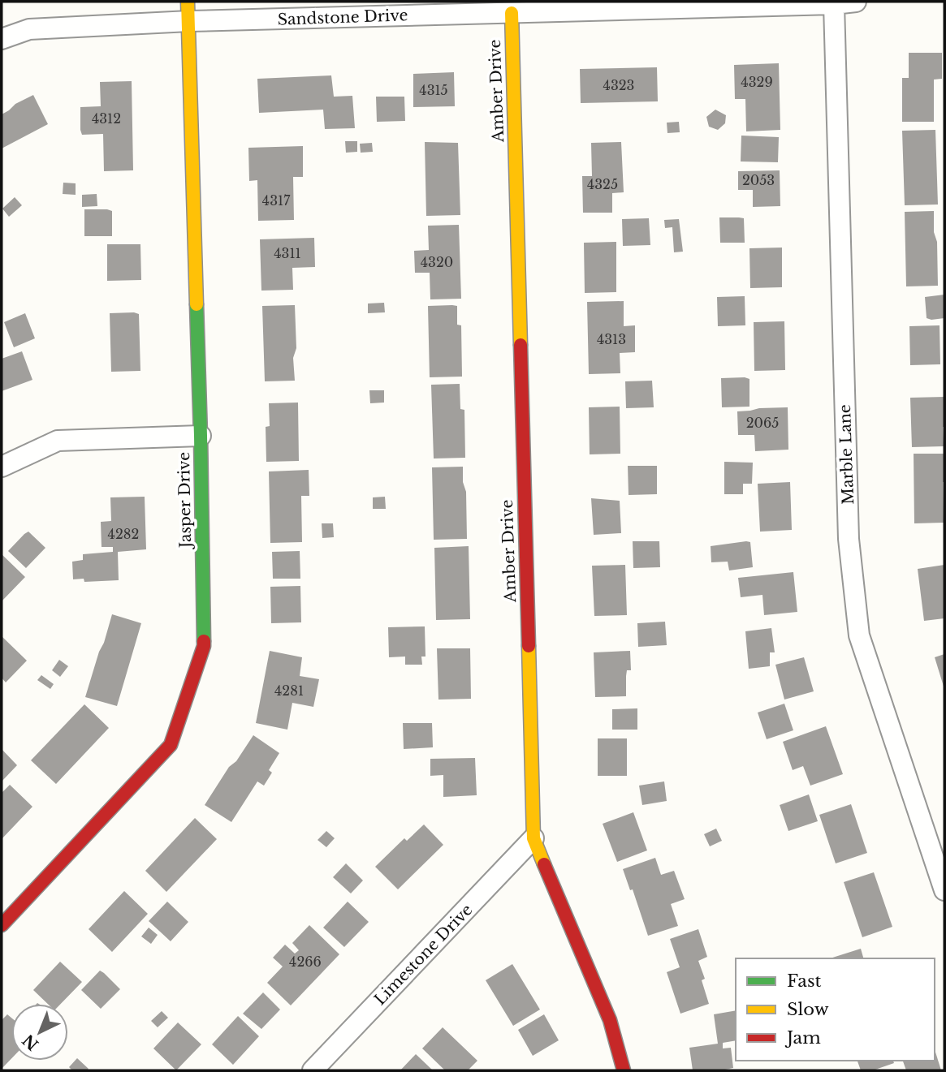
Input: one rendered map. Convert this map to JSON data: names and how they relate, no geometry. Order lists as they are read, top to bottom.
{
  "streets": {
    "street": [
      "Sandstone Drive",
      "Amber Drive",
      "Marble Lane",
      "Jasper Drive",
      "Limestone Drive"
    ]
  },
  "crossings": [
    ["Sandstone Drive", "Amber Drive"],
    ["Sandstone Drive", "Marble Lane"],
    ["Sandstone Drive", "Jasper Drive"],
    ["Amber Drive", "Limestone Drive"]
  ],
  "house_numbers": [
    "4329",
    "4323",
    "4315",
    "4312",
    "2053",
    "4325",
    "4317",
    "4311",
    "4320",
    "4313",
    "2065",
    "4282",
    "4281",
    "4266"
  ],
  "legend": ["Fast", "Slow", "Jam"],
  "north": "bottom left"
}
